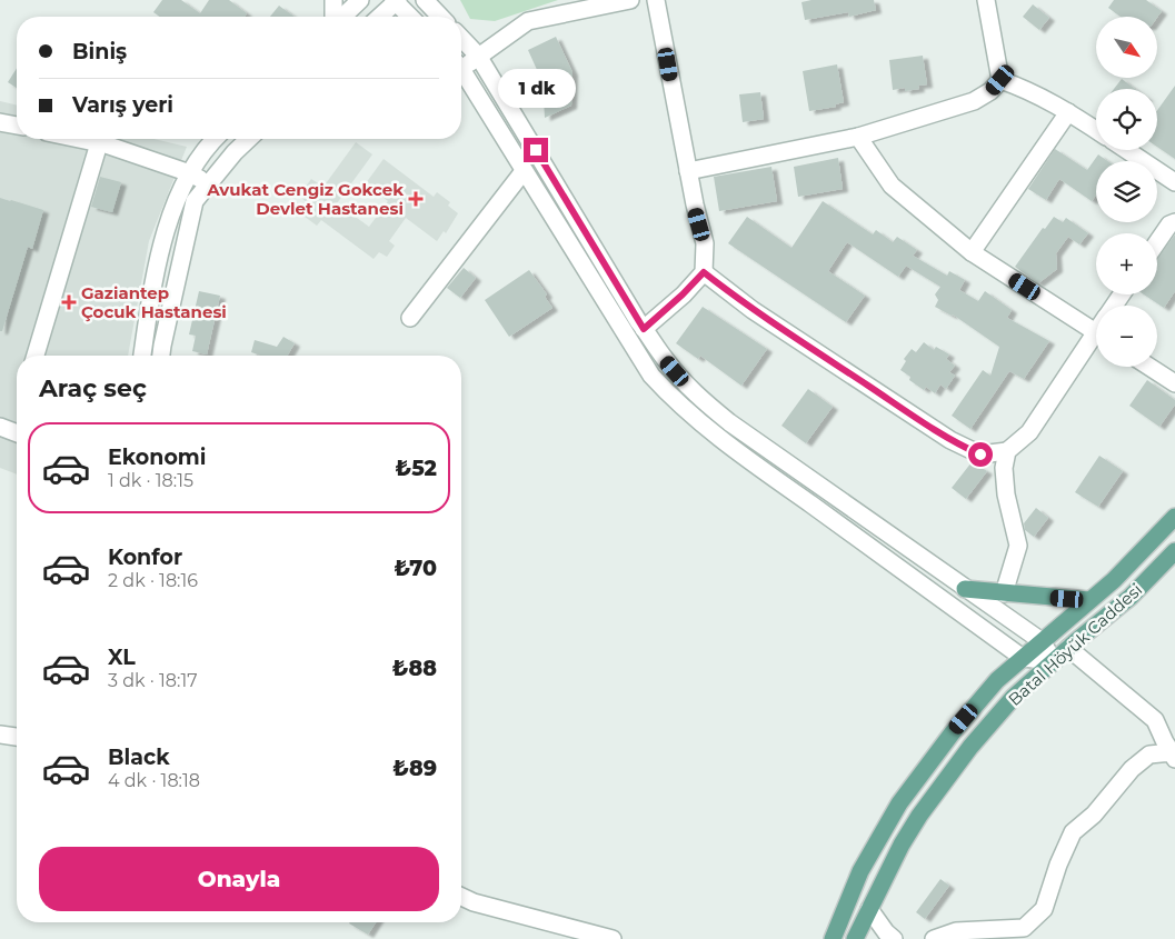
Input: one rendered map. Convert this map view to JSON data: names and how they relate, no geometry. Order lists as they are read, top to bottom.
{
  "streets": {
    "main road": ["Batal Höyük Caddesi"]
  },
  "places": {
    "health": ["Avukat Cengiz Gokcek Devlet Hastanesi", "Gaziantep Çocuk Hastanesi"]
  },
  "north": "bottom right",
  "page": {
    "map_buttons": ["+", "−"],
    "banner": ["Biniş", "Varış yeri"],
    "bubble": "1 dk",
    "heading": "Araç seç",
    "list": [
      {
        "name": "Ekonomi",
        "note": "1 dk · 18:15",
        "value": "₺52"
      },
      {
        "name": "Konfor",
        "note": "2 dk · 18:16",
        "value": "₺70"
      },
      {
        "name": "XL",
        "note": "3 dk · 18:17",
        "value": "₺88"
      },
      {
        "name": "Black",
        "note": "4 dk · 18:18",
        "value": "₺89"
      }
    ],
    "buttons": "Onayla"
  }
}
